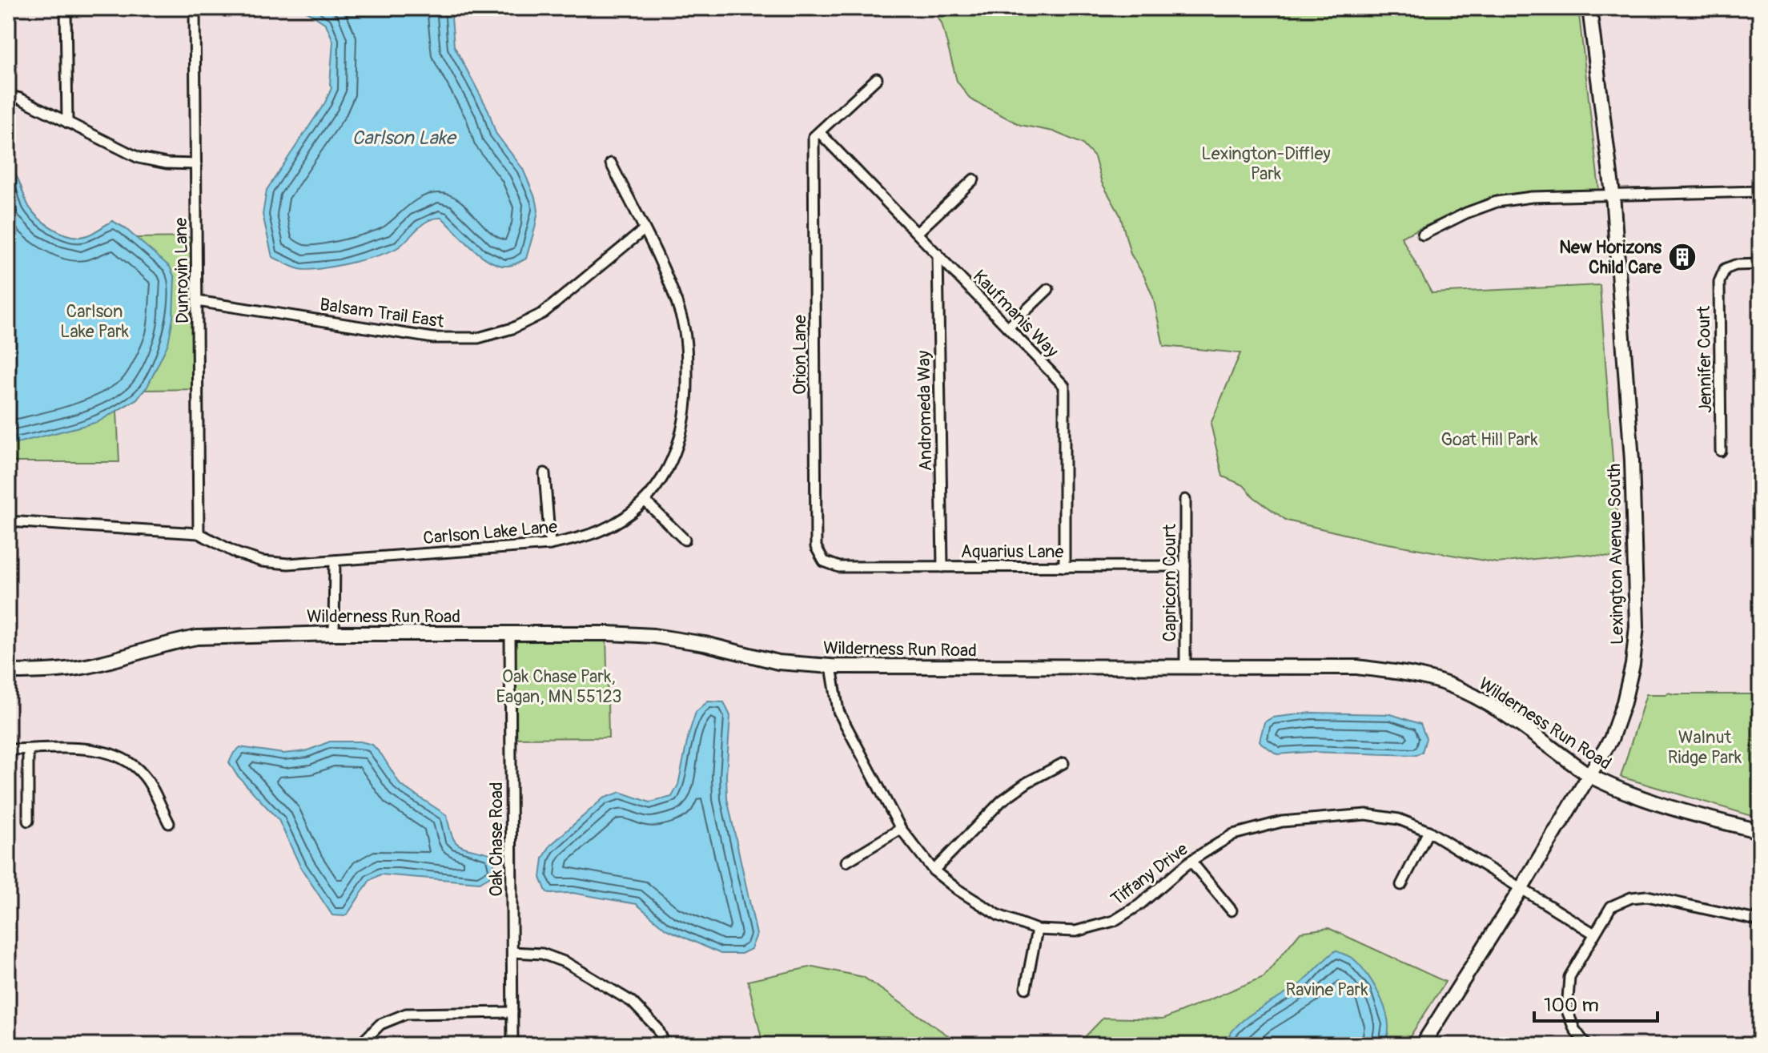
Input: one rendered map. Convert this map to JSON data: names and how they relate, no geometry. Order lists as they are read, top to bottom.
{
  "streets": {
    "street": [
      "Dunrovin Lane",
      "Balsam Trail East",
      "Kaufmanis Way",
      "Orion Lane",
      "Jennifer Court",
      "Andromeda Way",
      "Carlson Lake Lane",
      "Aquarius Lane",
      "Lexington Avenue South",
      "Capricorn Court",
      "Wilderness Run Road",
      "Oak Chase Road",
      "Tiffany Drive"
    ]
  },
  "crossings": [
    ["Dunrovin Lane", "Balsam Trail East"],
    ["Dunrovin Lane", "Carlson Lake Lane"],
    ["Balsam Trail East", "Carlson Lake Lane"],
    ["Kaufmanis Way", "Orion Lane"],
    ["Kaufmanis Way", "Andromeda Way"],
    ["Kaufmanis Way", "Aquarius Lane"],
    ["Orion Lane", "Aquarius Lane"],
    ["Andromeda Way", "Aquarius Lane"],
    ["Aquarius Lane", "Capricorn Court"],
    ["Lexington Avenue South", "Wilderness Run Road"],
    ["Lexington Avenue South", "Tiffany Drive"],
    ["Capricorn Court", "Wilderness Run Road"],
    ["Wilderness Run Road", "Oak Chase Road"],
    ["Wilderness Run Road", "Tiffany Drive"]
  ],
  "water": ["Carlson Lake"],
  "parks": [
    "Lexington-Diffley Park",
    "Carlson Lake Park",
    "Goat Hill Park",
    "Oak Chase Park, Eagan, MN 55123",
    "Walnut Ridge Park",
    "Ravine Park"
  ],
  "places": {
    "building": ["New Horizons Child Care"]
  },
  "scale_bar": "100 m"
}
